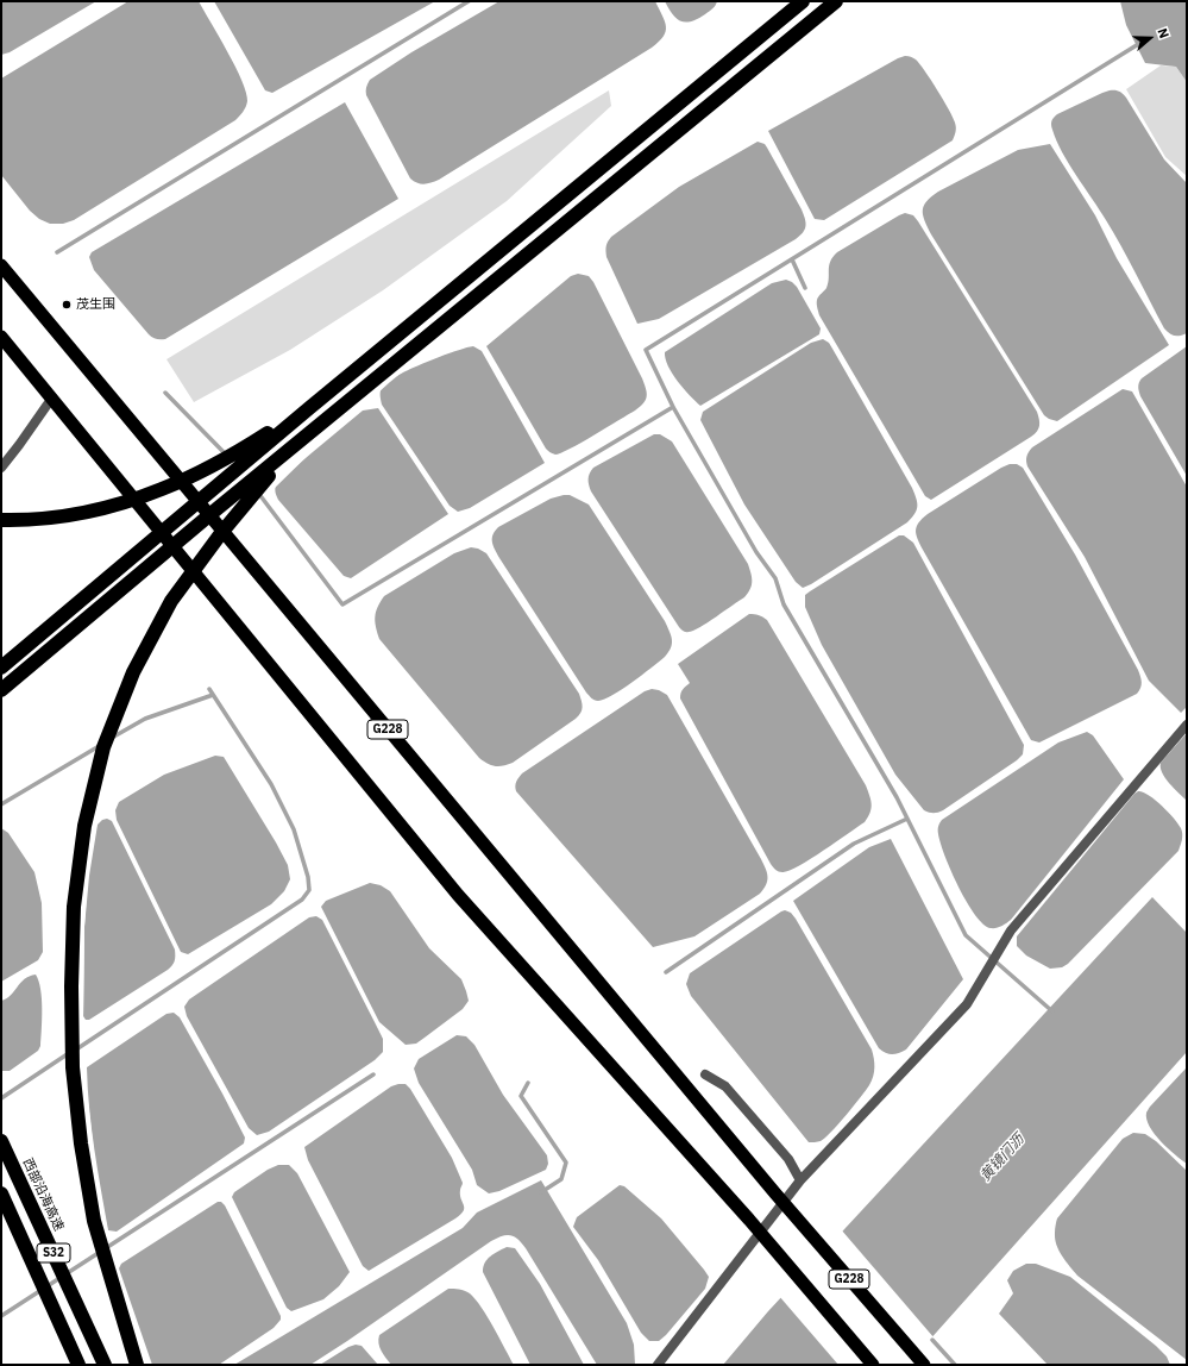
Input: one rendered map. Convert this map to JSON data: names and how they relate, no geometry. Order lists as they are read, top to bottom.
{
  "streets": {
    "highway": ["G228", "西部沿海高速", "S32"]
  },
  "water": ["黄镜门沥"],
  "places": ["茂生围"],
  "north": "right"
}
